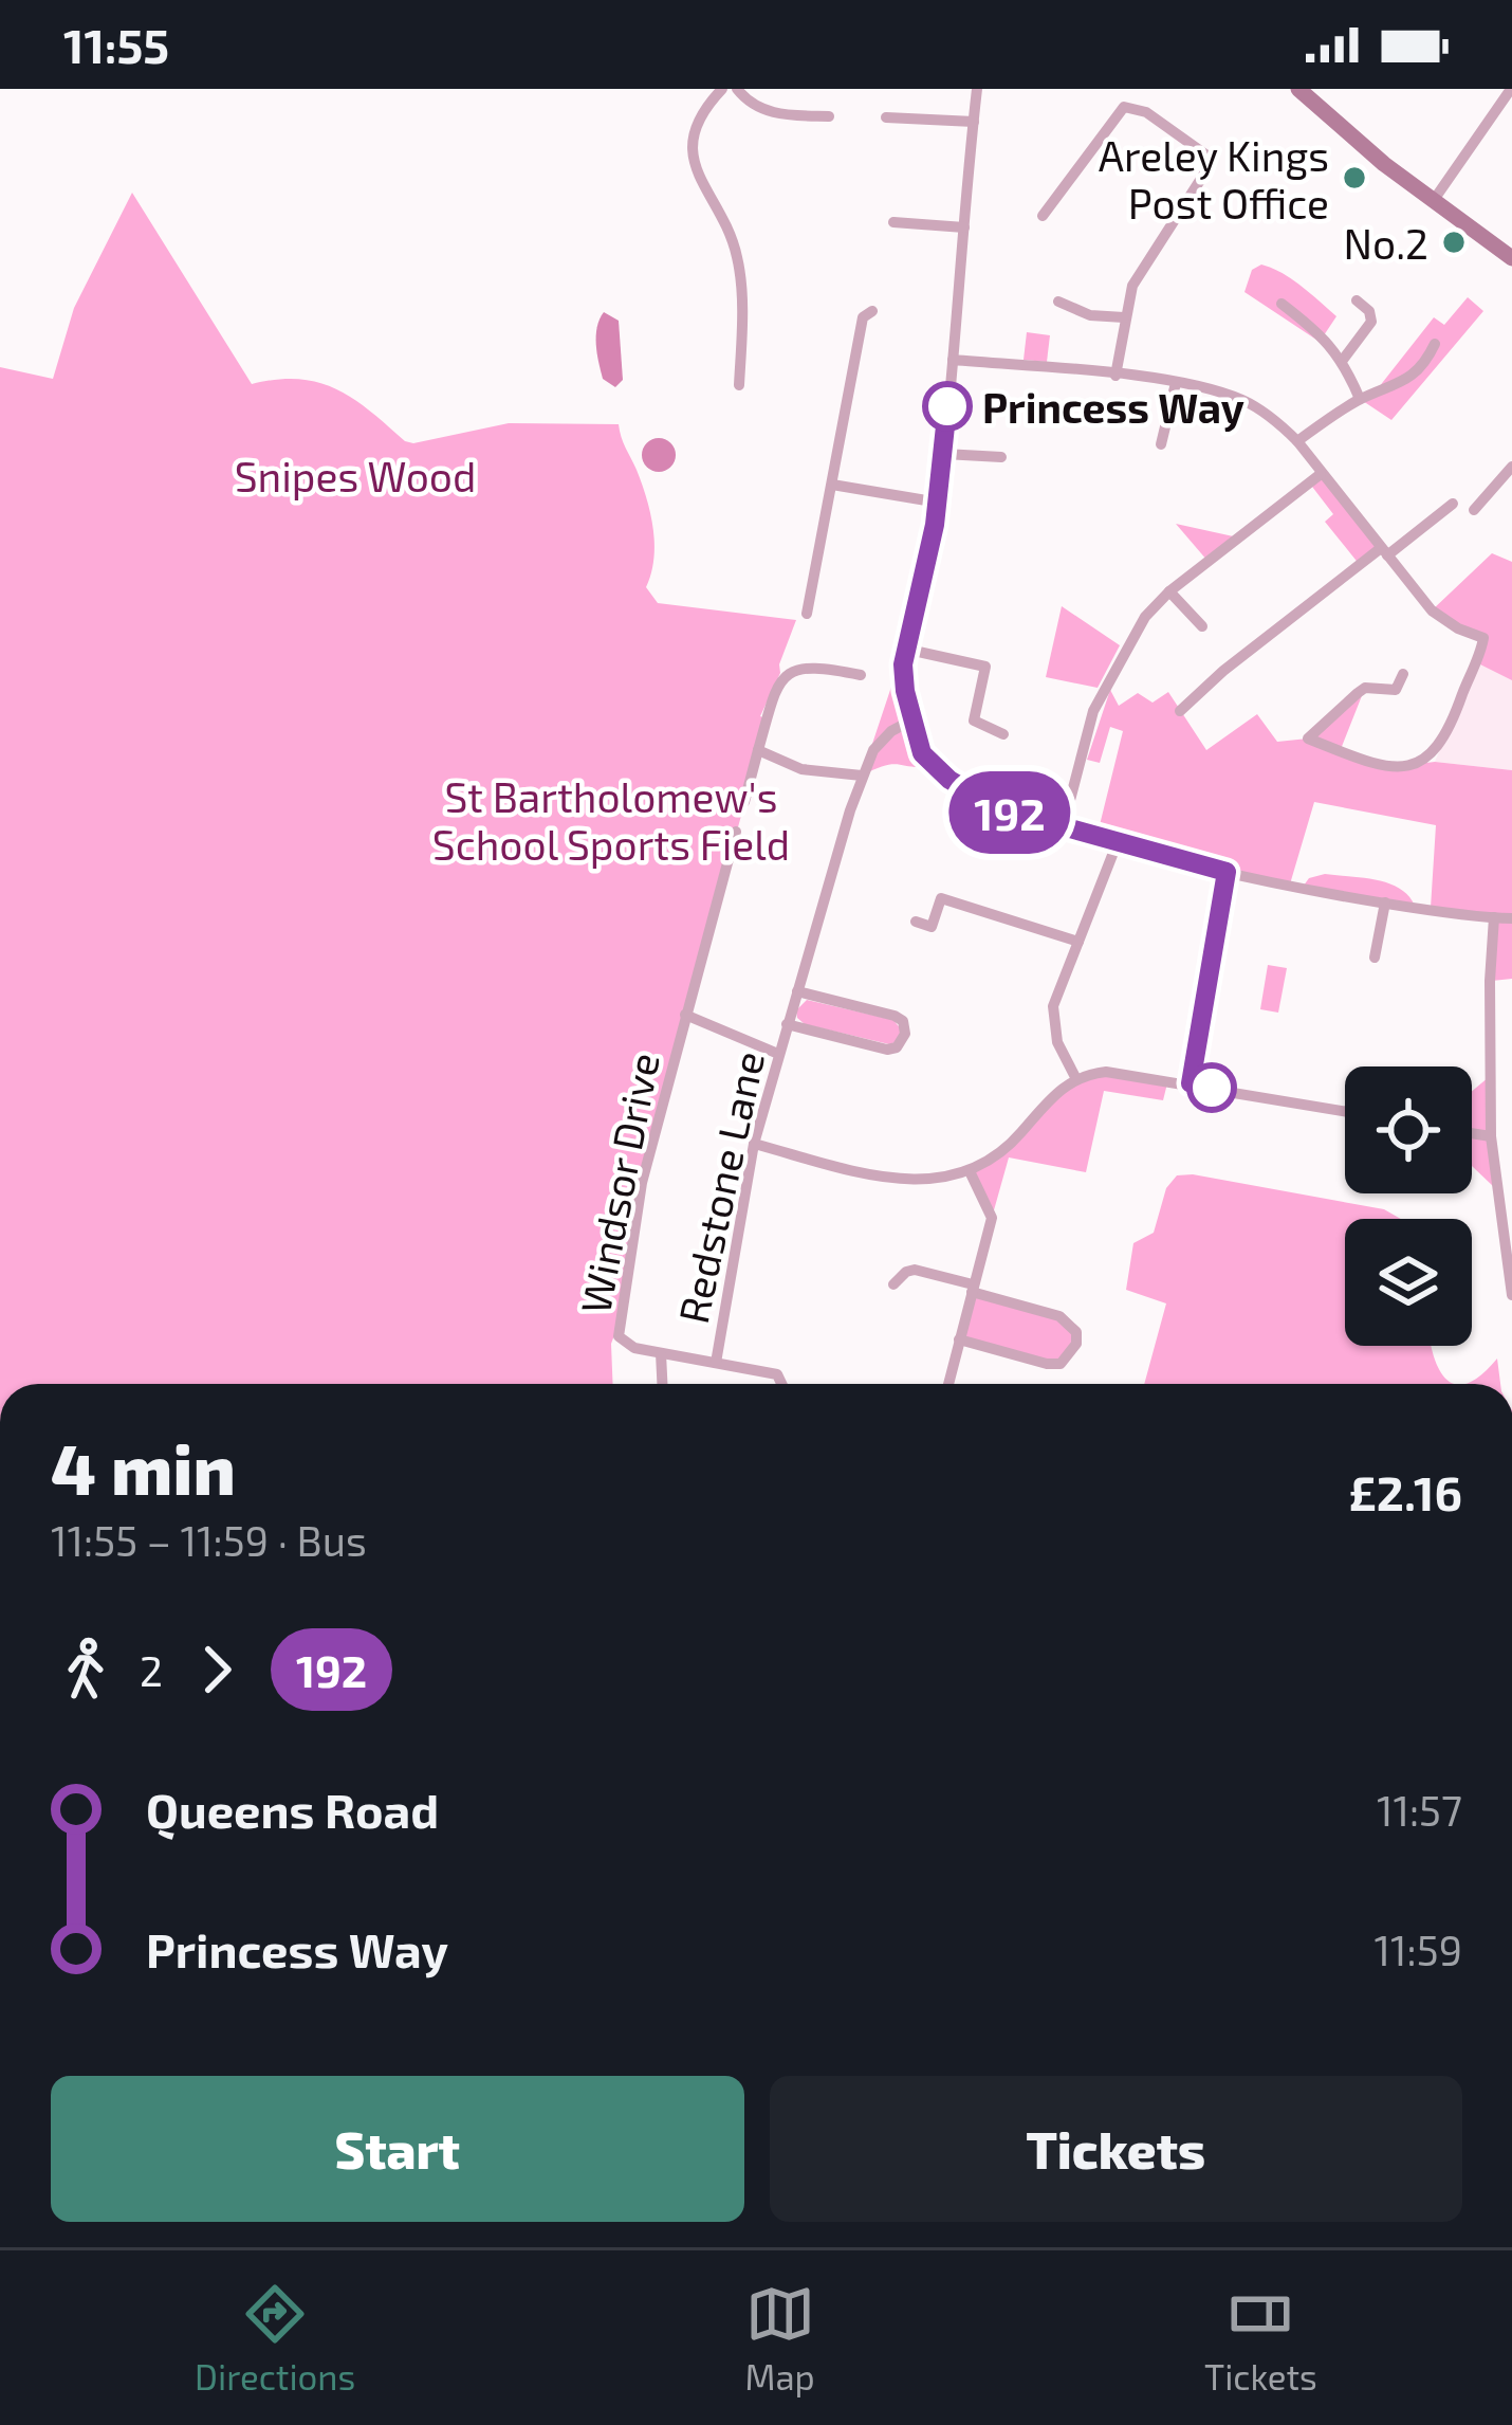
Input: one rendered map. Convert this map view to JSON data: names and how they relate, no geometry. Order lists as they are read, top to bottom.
{
  "streets": {
    "street": ["Windsor Drive", "Redstone Lane"]
  },
  "crossings": [
    ["Windsor Drive", "Redstone Lane"]
  ],
  "parks": ["Snipes Wood", "St Bartholomew's School Sports Field"],
  "places": ["Areley Kings Post Office", "No.2", "Princess Way"],
  "lines": ["bus line 192"],
  "page": {
    "status": "11:55",
    "on_map": "192",
    "heading": ["4 min", "11:55 – 11:59 · Bus", "£2.16"],
    "legs": ["2", "192"],
    "list": [
      {
        "name": "Queens Road",
        "value": "11:57"
      },
      {
        "name": "Princess Way",
        "value": "11:59"
      }
    ],
    "buttons": ["Start", "Tickets"],
    "tabs": ["Directions", "Map", "Tickets"]
  }
}
